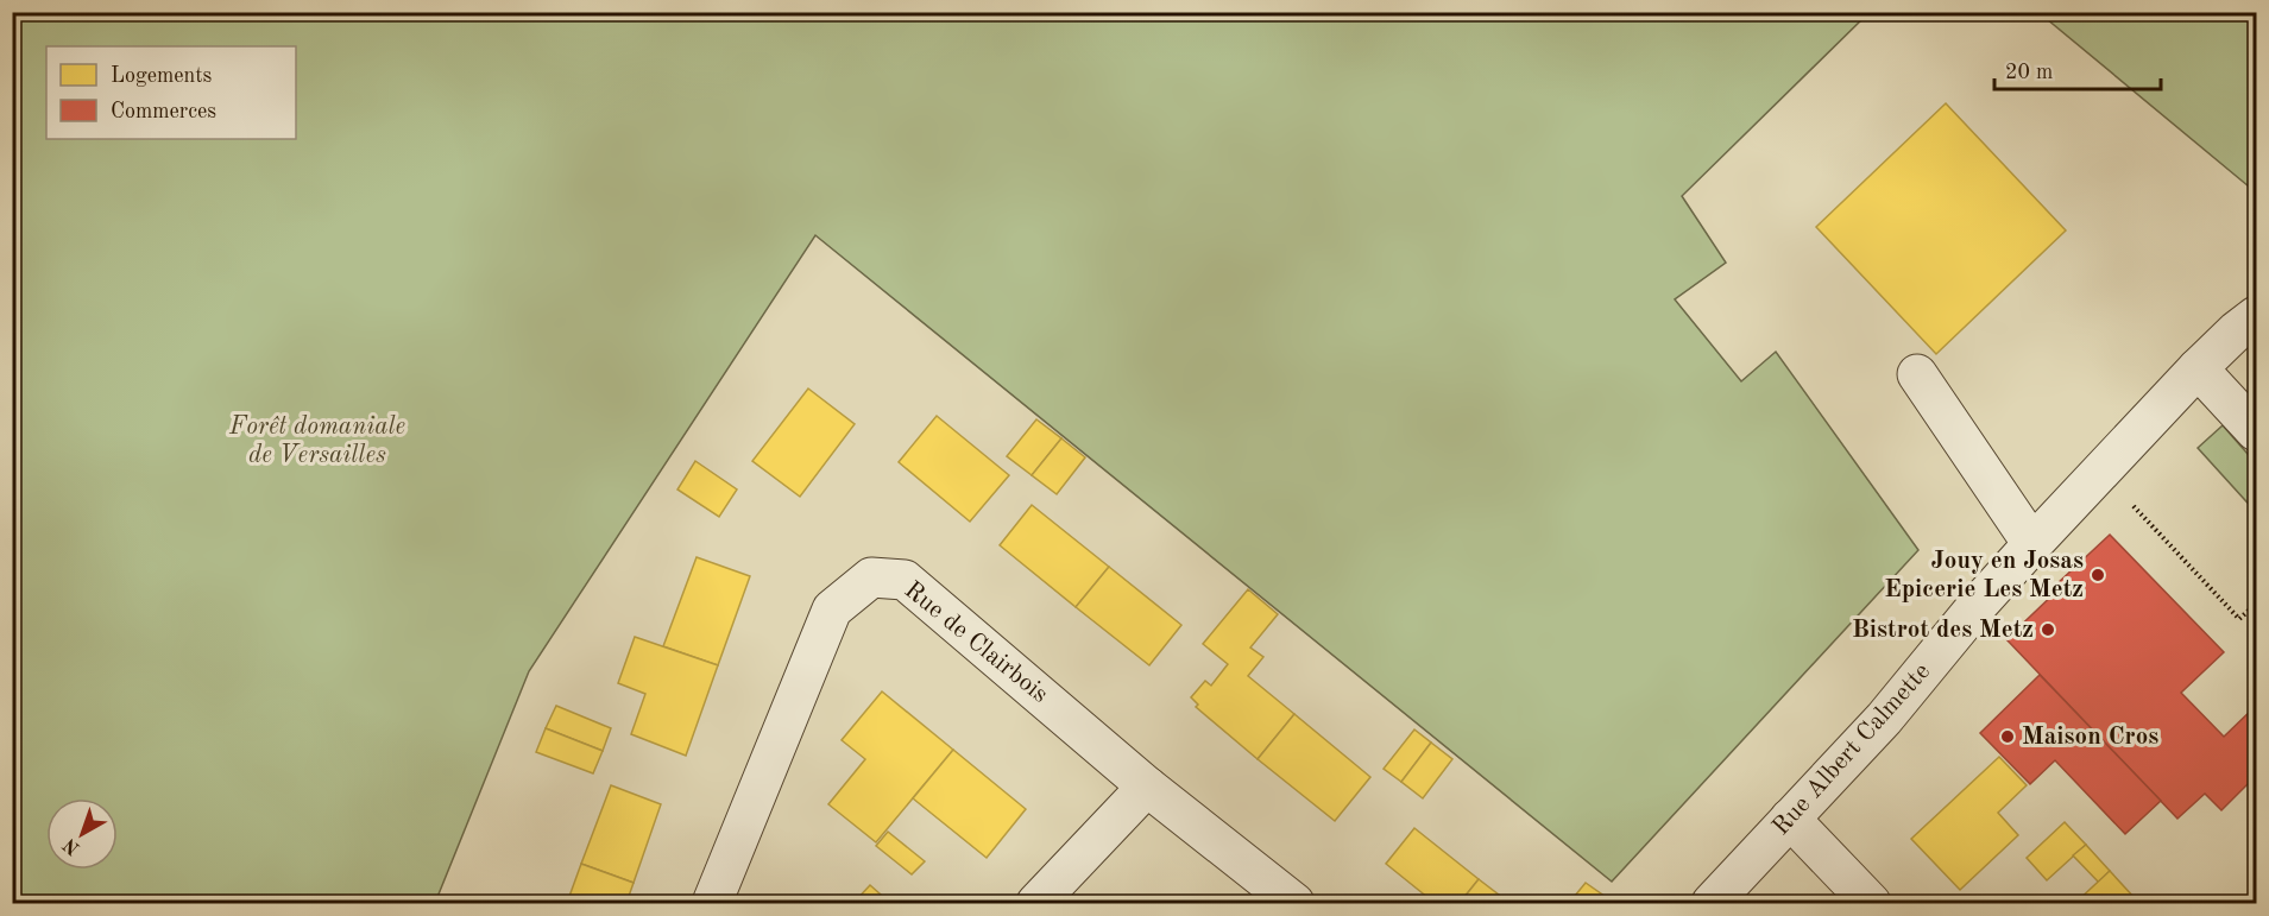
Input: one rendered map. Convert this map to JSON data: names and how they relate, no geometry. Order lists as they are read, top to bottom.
{
  "streets": {
    "street": ["Rue de Clairbois", "Rue Albert Calmette"]
  },
  "parks": ["Forêt domaniale de Versailles"],
  "places": ["Jouy en Josas Epicerie Les Metz", "Bistrot des Metz", "Maison Cros"],
  "legend": ["Logements", "Commerces"],
  "scale_bar": "20 m",
  "north": "bottom left"
}
